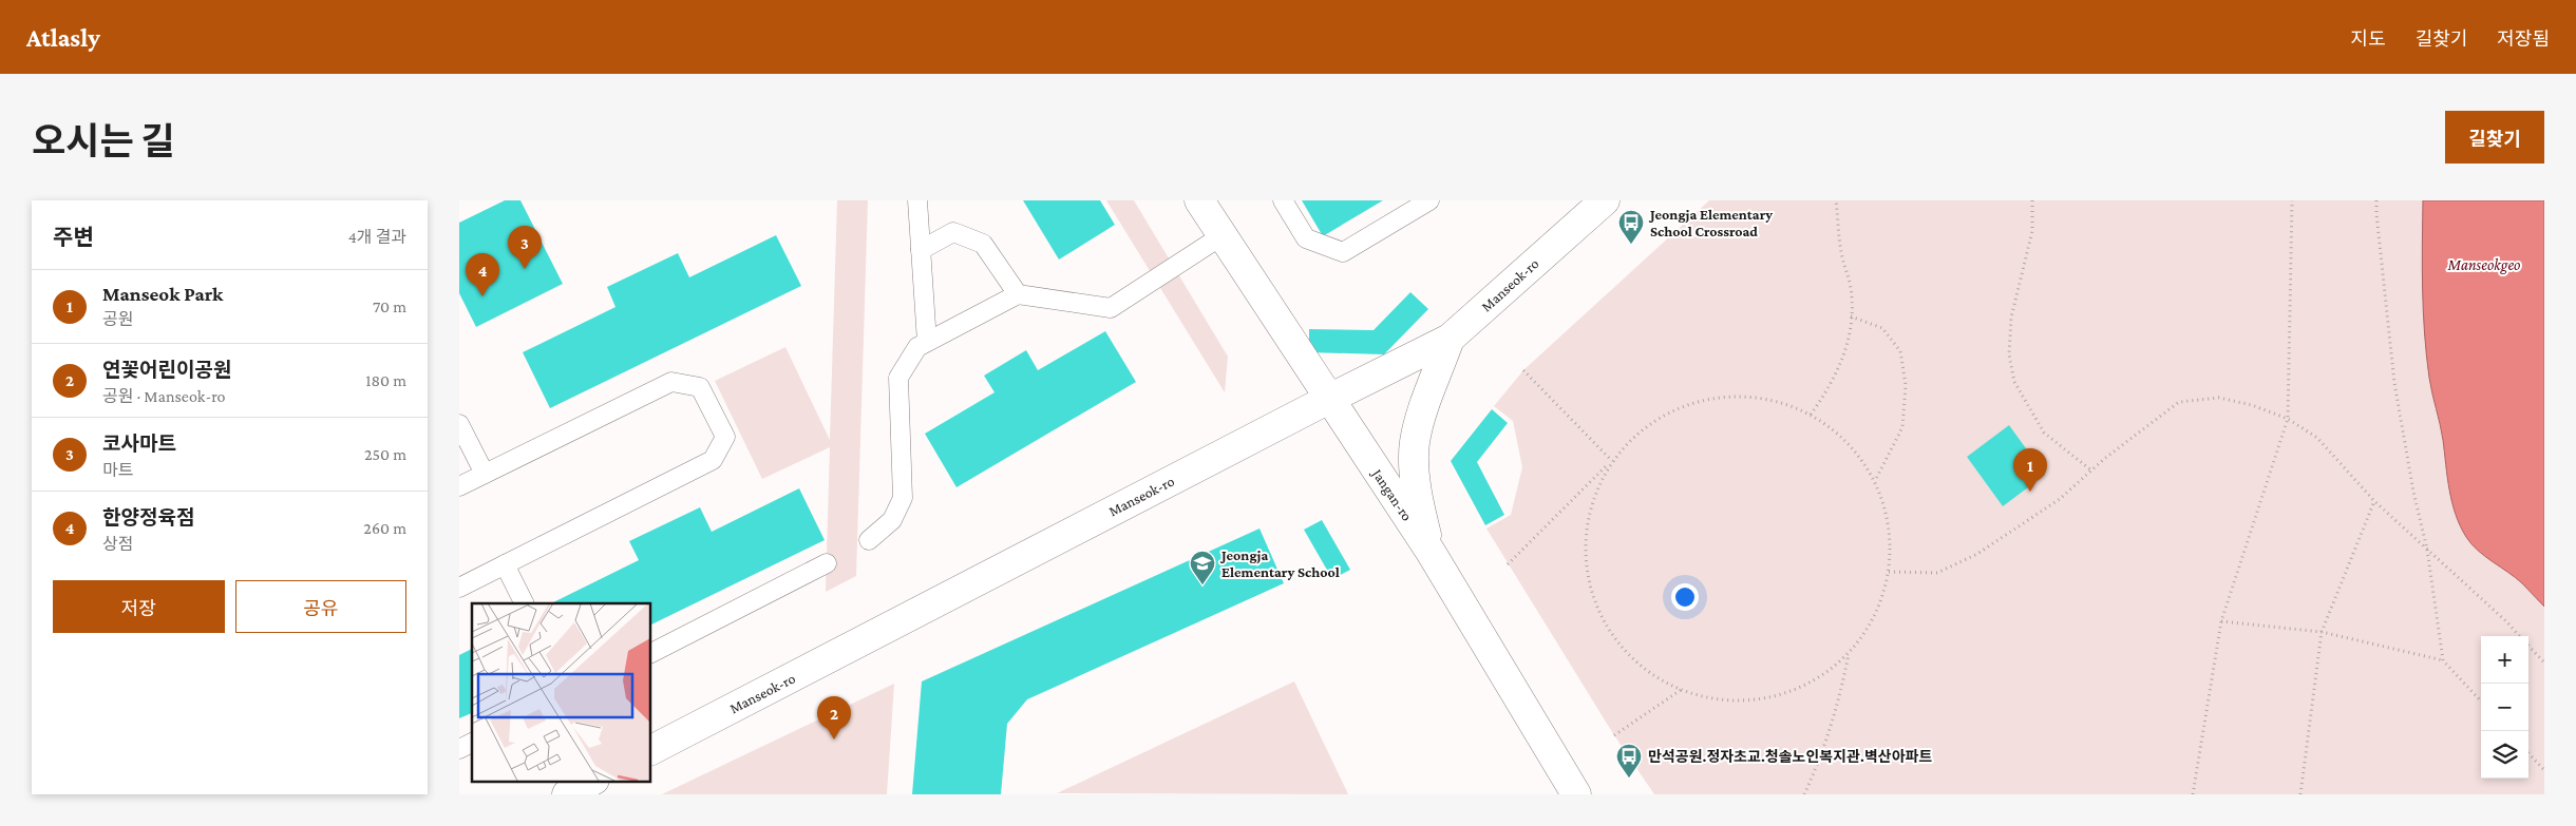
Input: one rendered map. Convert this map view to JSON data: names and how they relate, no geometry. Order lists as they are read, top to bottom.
{
  "streets": {
    "main road": ["Manseok-ro", "Jangan-ro"]
  },
  "crossings": [
    ["Manseok-ro", "Jangan-ro"]
  ],
  "water": ["Manseokgeo"],
  "places": {
    "bus stop": ["Jeongja Elementary School Crossroad", "만석공원.정자초교.청솔노인복지관.벽산아파트"],
    "school or university": ["Jeongja Elementary School"]
  },
  "page": {
    "header": "Atlasly",
    "nav": ["지도", "길찾기", "저장됨"],
    "title": "오시는 길",
    "buttons": [
      "길찾기",
      ["저장", "공유"]
    ],
    "heading": ["주변", "4개 결과"],
    "pins": [
      "3",
      "4",
      "1",
      "2"
    ],
    "list": [
      {
        "mark": "1",
        "name": "Manseok Park",
        "note": "공원",
        "value": "70 m"
      },
      {
        "mark": "2",
        "name": "연꽃어린이공원",
        "note": "공원 · Manseok-ro",
        "value": "180 m"
      },
      {
        "mark": "3",
        "name": "코사마트",
        "note": "마트",
        "value": "250 m"
      },
      {
        "mark": "4",
        "name": "한양정육점",
        "note": "상점",
        "value": "260 m"
      }
    ],
    "map_buttons": ["+", "−"]
  }
}
